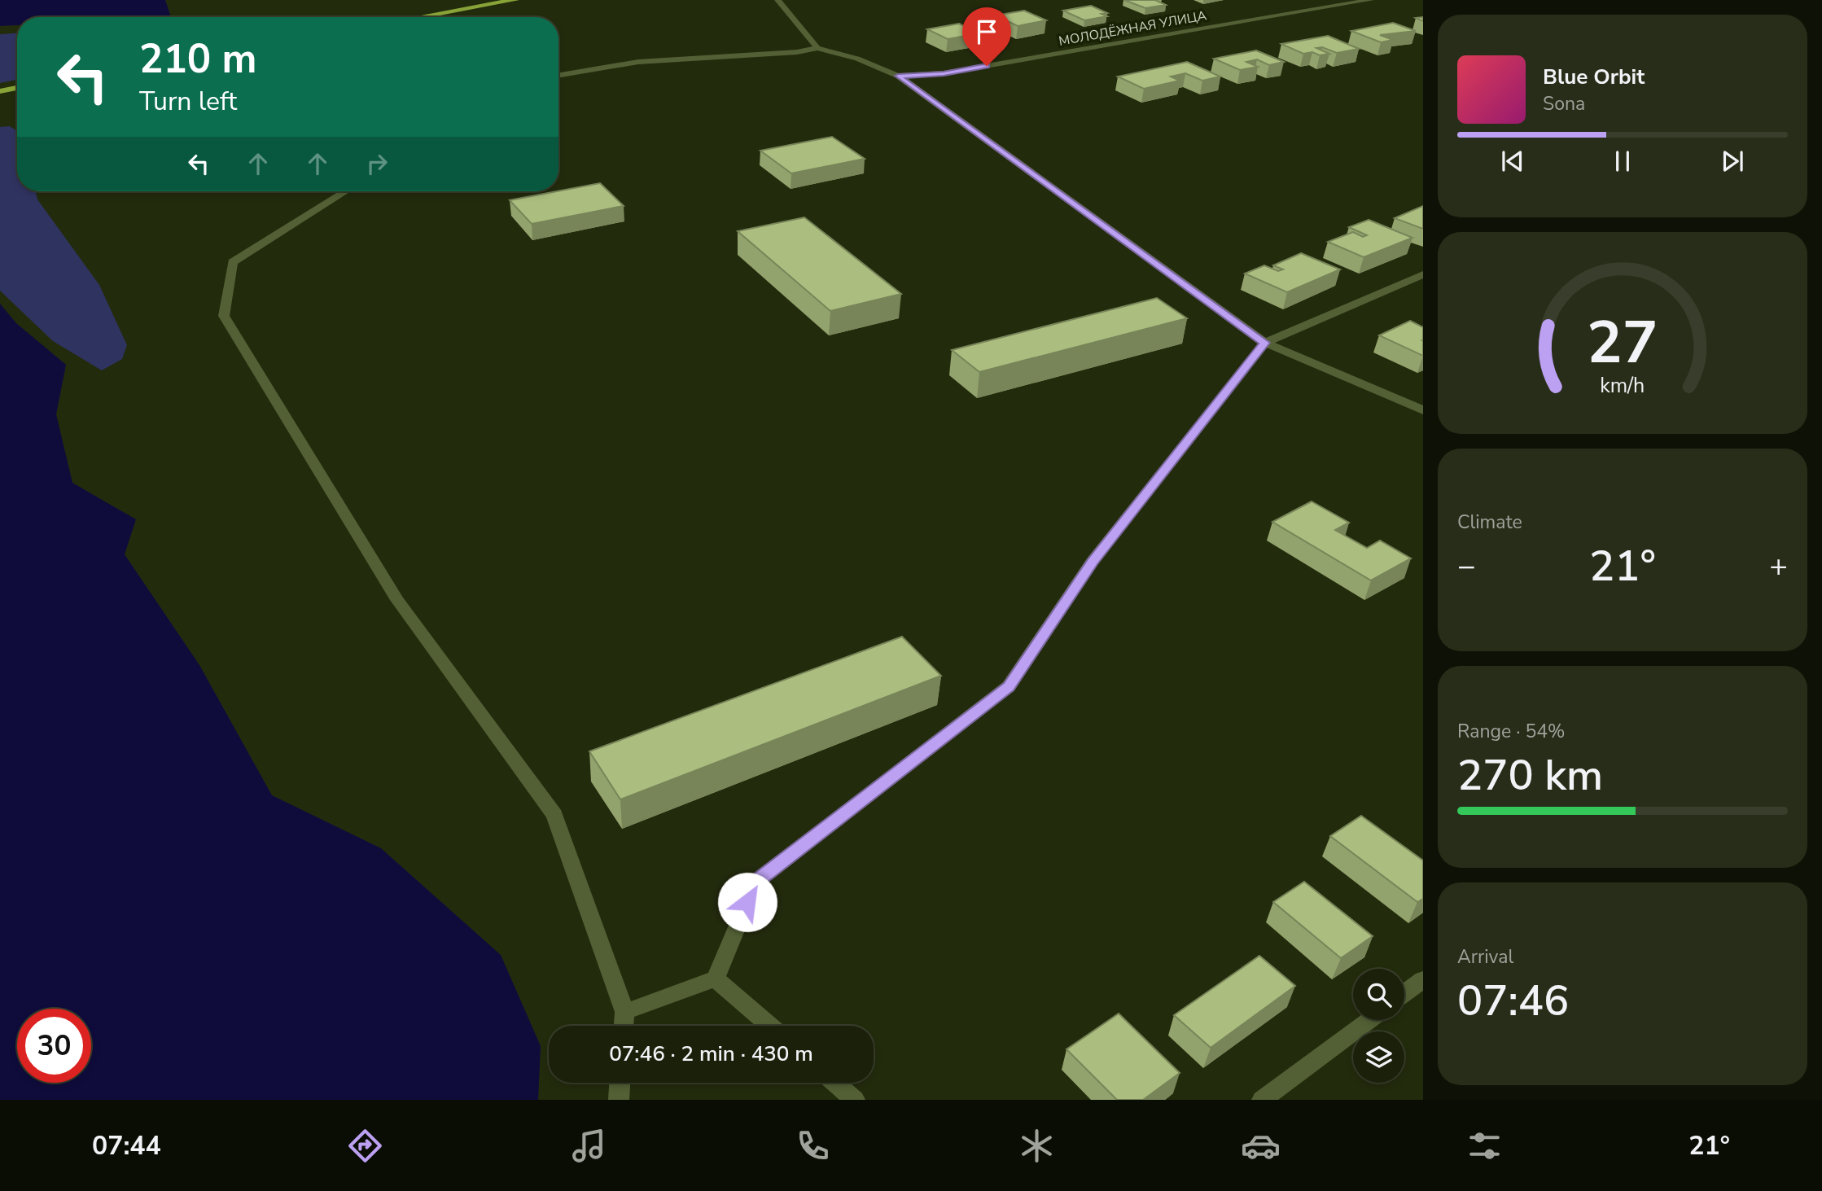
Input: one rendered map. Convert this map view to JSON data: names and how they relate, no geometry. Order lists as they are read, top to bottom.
{
  "streets": {
    "street": ["МОЛОДЁЖНАЯ УЛИЦА"]
  },
  "page": {
    "turn": ["210 m", "Turn left"],
    "song": ["Blue Orbit", "Sona"],
    "tile": [
      "Climate",
      ["Range · 54%", "270 km"],
      ["Arrival", "07:46"]
    ],
    "heat": ["−", "21°", "+"],
    "limit": "30",
    "trip": "07:46 · 2 min · 430 m",
    "tabs": ["07:44", "21°"],
    "gauge": ["27", "km/h"]
  }
}
